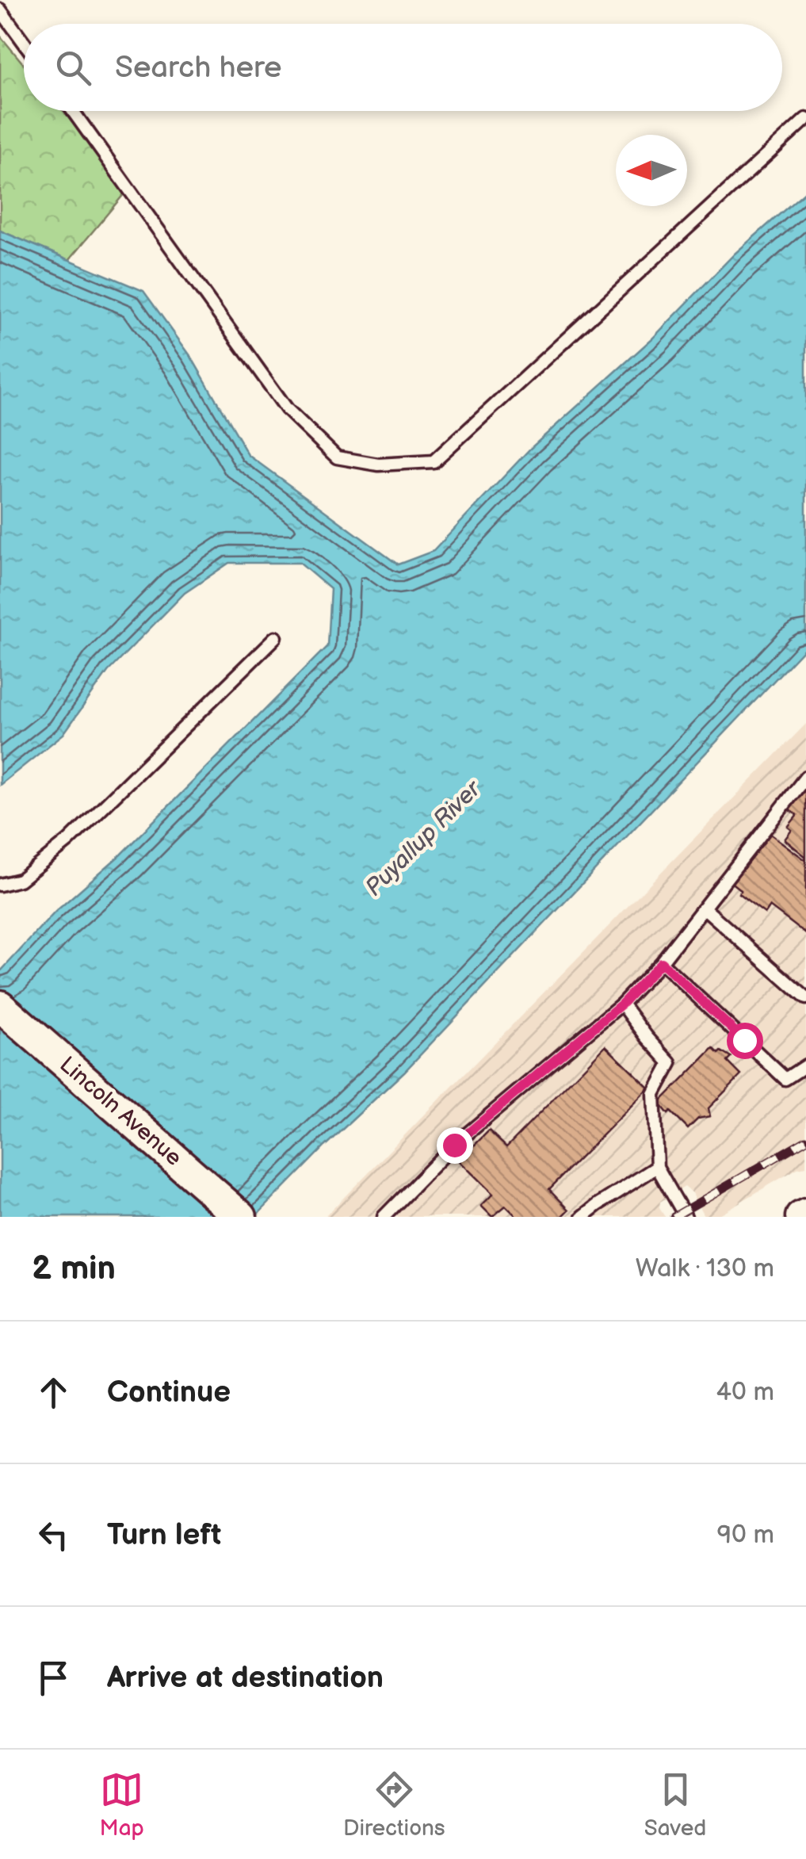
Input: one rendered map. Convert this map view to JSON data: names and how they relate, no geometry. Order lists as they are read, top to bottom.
{
  "streets": {
    "street": ["Lincoln Avenue"]
  },
  "water": ["Puyallup River"],
  "north": "left",
  "page": {
    "search": "Search here",
    "heading": ["2 min", "Walk · 130 m"],
    "list": [
      ["Continue", "40 m"],
      ["Turn left", "90 m"],
      "Arrive at destination"
    ],
    "nav": ["Map", "Directions", "Saved"]
  }
}
